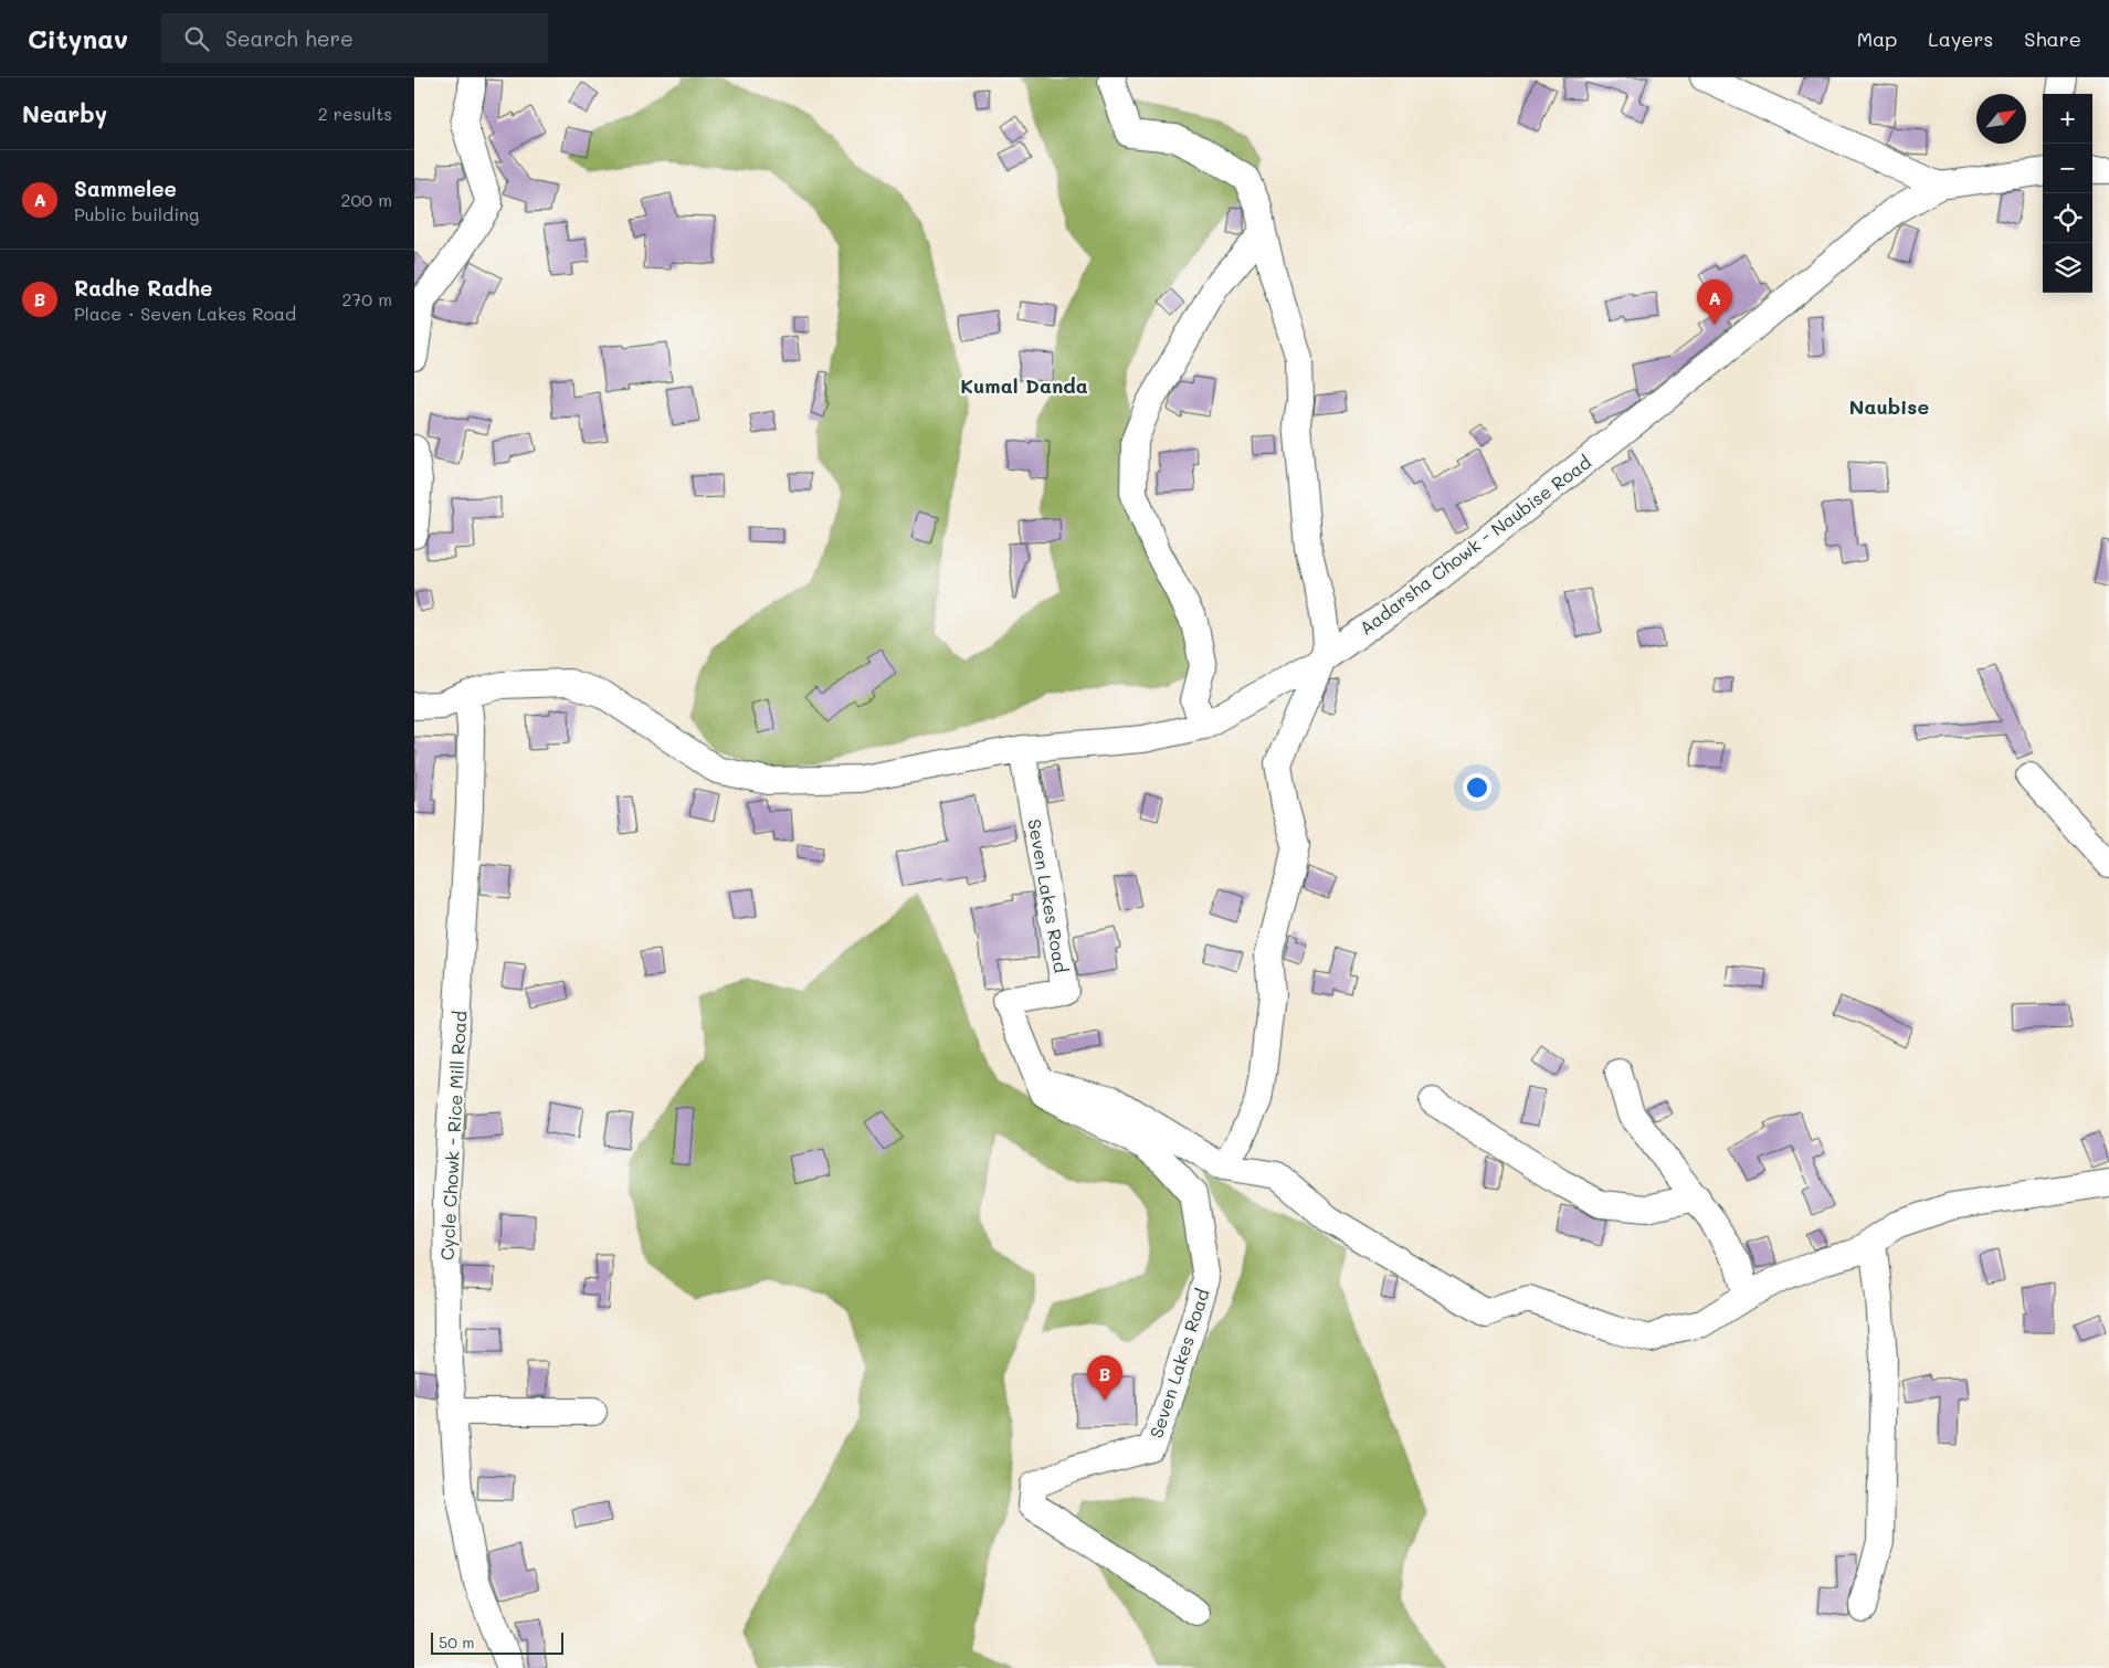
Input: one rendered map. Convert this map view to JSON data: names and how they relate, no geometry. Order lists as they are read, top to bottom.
{
  "streets": {
    "street": ["Aadarsha Chowk - Naubise Road", "Seven Lakes Road", "Cycle Chowk - Rice Mill Road"]
  },
  "crossings": [
    ["Aadarsha Chowk - Naubise Road", "Seven Lakes Road"],
    ["Aadarsha Chowk - Naubise Road", "Cycle Chowk - Rice Mill Road"]
  ],
  "districts": ["Kumal Danda", "Naubise"],
  "scale_bar": "50 m",
  "north": "top right",
  "page": {
    "header": "Citynav",
    "search": "Search here",
    "nav": ["Map", "Layers", "Share"],
    "heading": ["Nearby", "2 results"],
    "map_buttons": ["+", "−"],
    "list": [
      {
        "mark": "A",
        "name": "Sammelee",
        "note": "Public building",
        "value": "200 m"
      },
      {
        "mark": "B",
        "name": "Radhe Radhe",
        "note": "Place · Seven Lakes Road",
        "value": "270 m"
      }
    ],
    "pins": ["A", "B"],
    "scale": "50 m"
  }
}
